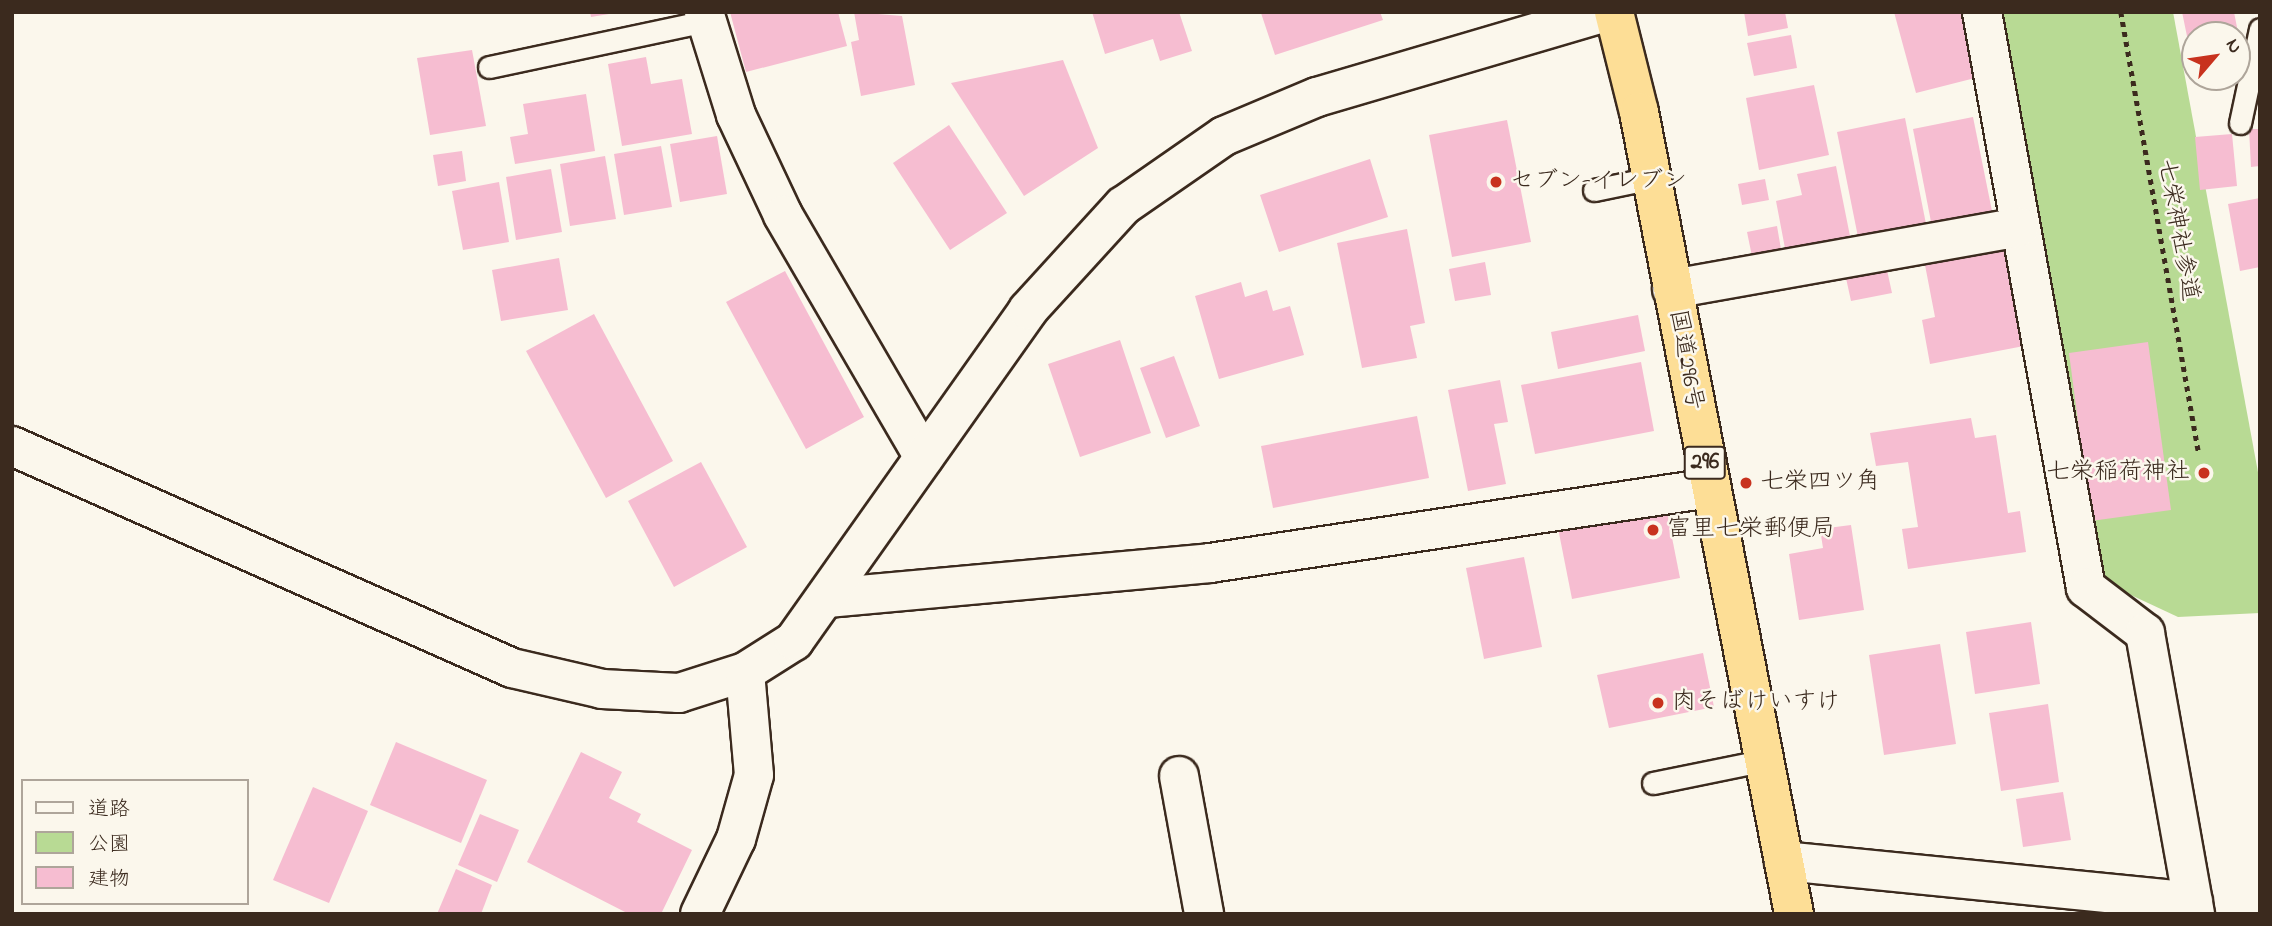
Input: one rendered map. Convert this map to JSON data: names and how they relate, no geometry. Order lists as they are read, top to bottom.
{
  "streets": {
    "highway": ["国道296号", "296"],
    "path": ["七栄神社参道"]
  },
  "places": [
    "セブン-イレブン",
    "七栄稲荷神社",
    "七栄四ツ角",
    "富里七栄郵便局",
    "肉そばけいすけ"
  ],
  "legend": ["道路", "公園", "建物"],
  "north": "top right"
}
